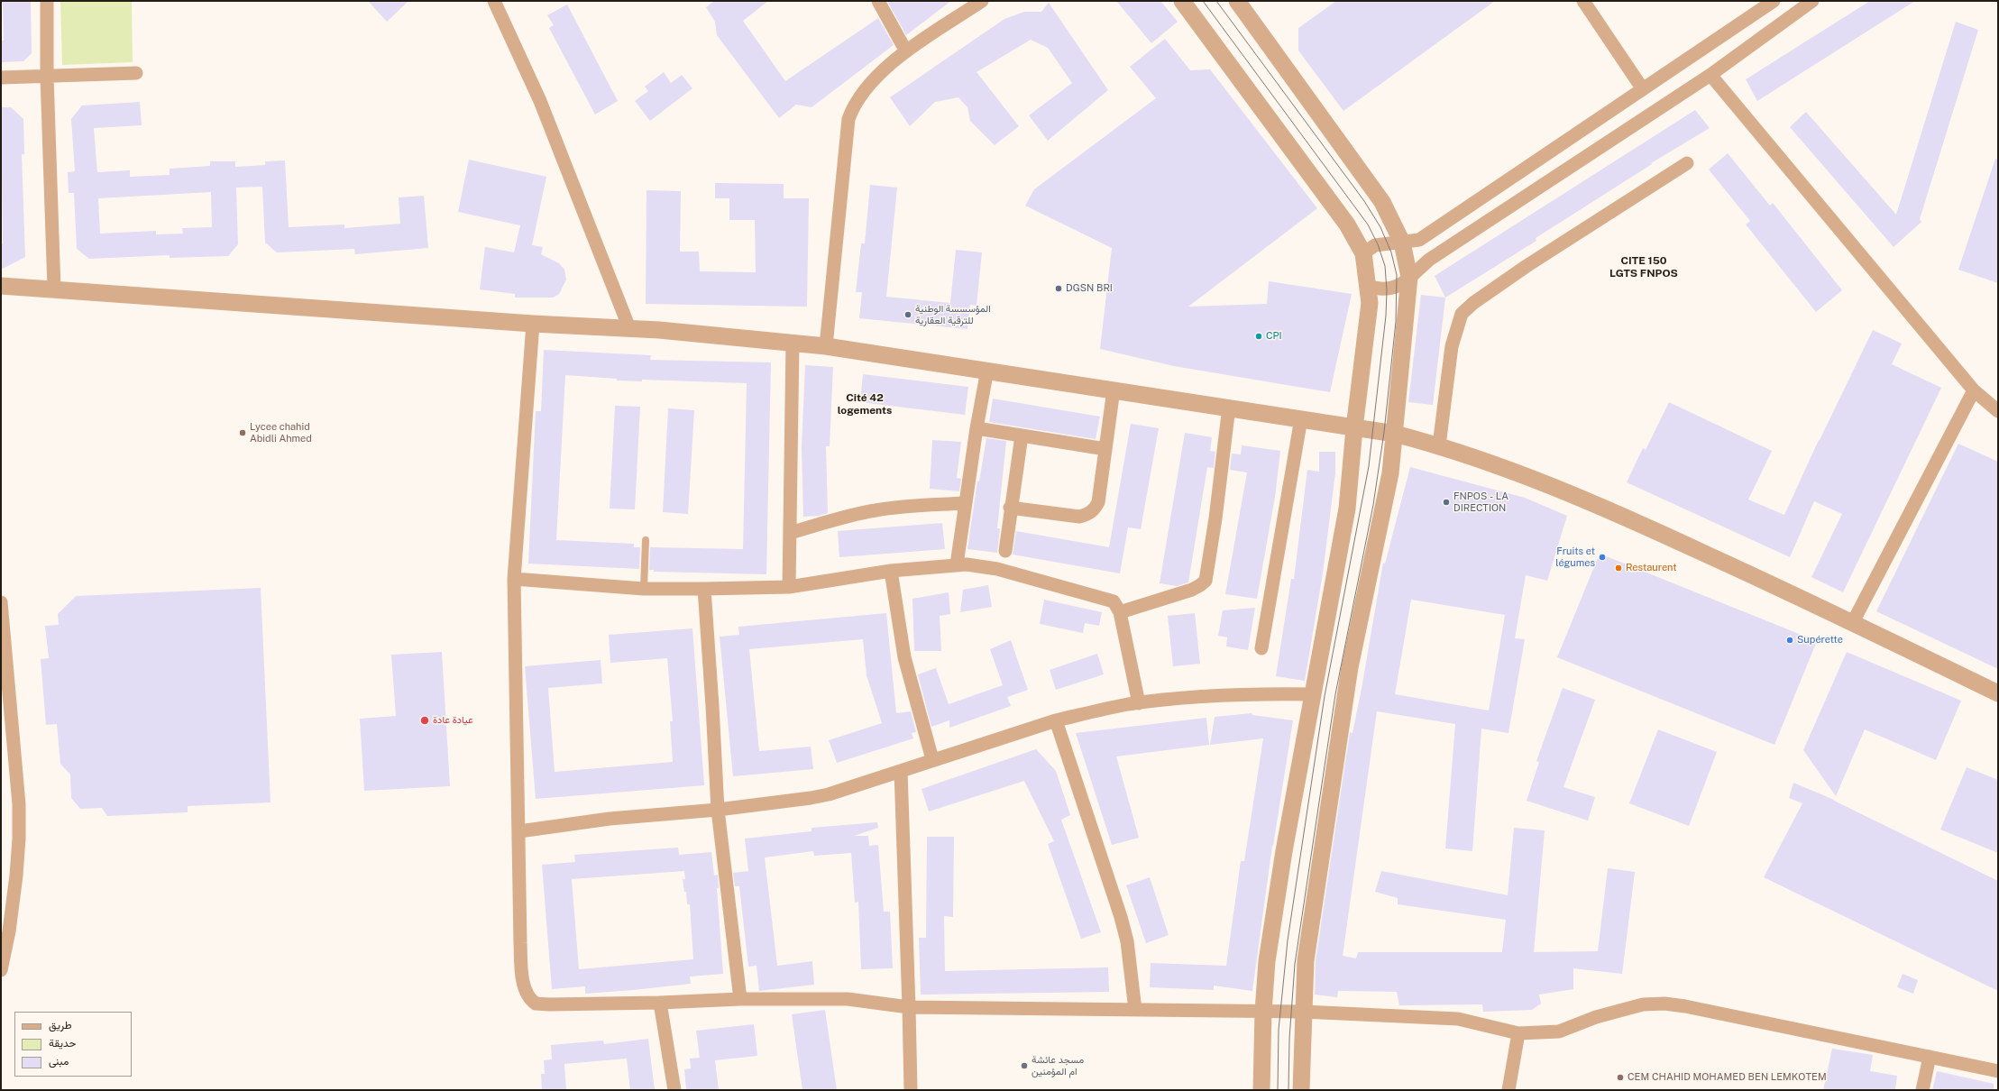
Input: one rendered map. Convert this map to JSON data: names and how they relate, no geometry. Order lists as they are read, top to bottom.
{
  "districts": ["CITE 150 LGTS FNPOS", "Cité 42 logements"],
  "places": [
    "DGSN BRI",
    "المؤسسسة الوطنية للترقية العقارية",
    "CPI",
    "Lycee chahid Abidli Ahmed",
    "FNPOS - LA DIRECTION",
    "Fruits et légumes",
    "Restaurent",
    "Supérette",
    "عيادة عادة",
    "مسجد عائشة ام المؤمنين",
    "CEM CHAHID MOHAMED BEN LEMKOTEM"
  ],
  "legend": ["طريق", "حديقة", "مبنى"]
}
